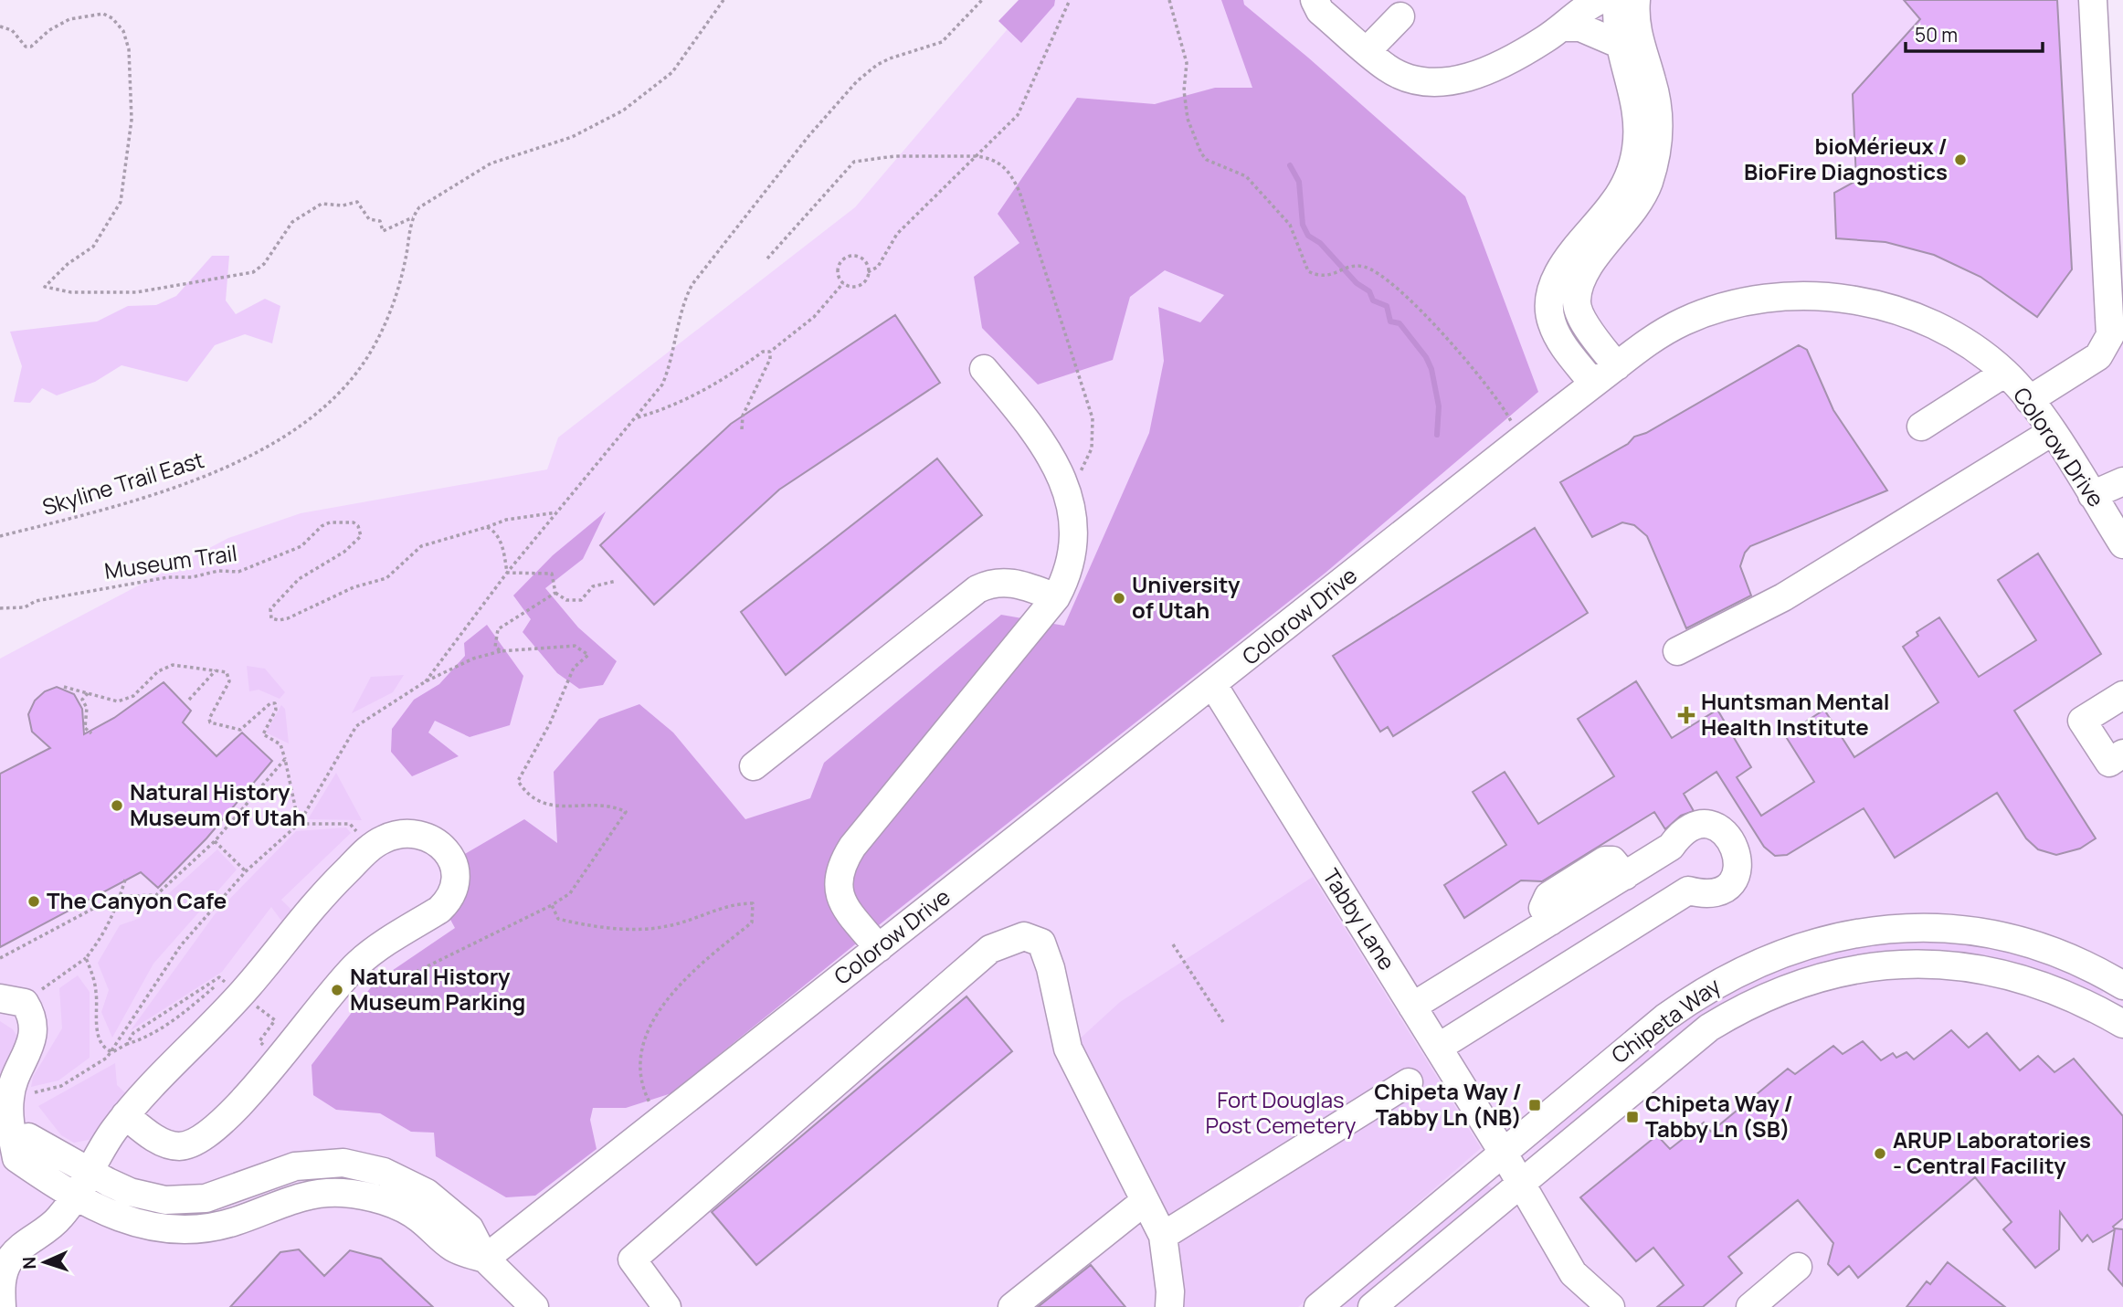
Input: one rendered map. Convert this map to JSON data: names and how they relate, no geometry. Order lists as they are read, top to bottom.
{
  "streets": {
    "street": ["Colorow Drive", "Tabby Lane", "Chipeta Way"],
    "path": ["Skyline Trail East", "Museum Trail"]
  },
  "crossings": [
    ["Colorow Drive", "Tabby Lane"],
    ["Tabby Lane", "Chipeta Way"]
  ],
  "parks": ["Fort Douglas Post Cemetery"],
  "places": {
    "other": [
      "bioMérieux / BioFire Diagnostics",
      "University of Utah",
      "Natural History Museum Of Utah",
      "The Canyon Cafe",
      "Natural History Museum Parking",
      "ARUP Laboratories - Central Facility"
    ],
    "health": ["Huntsman Mental Health Institute"],
    "transit": ["Chipeta Way / Tabby Ln (NB)", "Chipeta Way / Tabby Ln (SB)"]
  },
  "scale_bar": "50 m",
  "north": "left"
}
